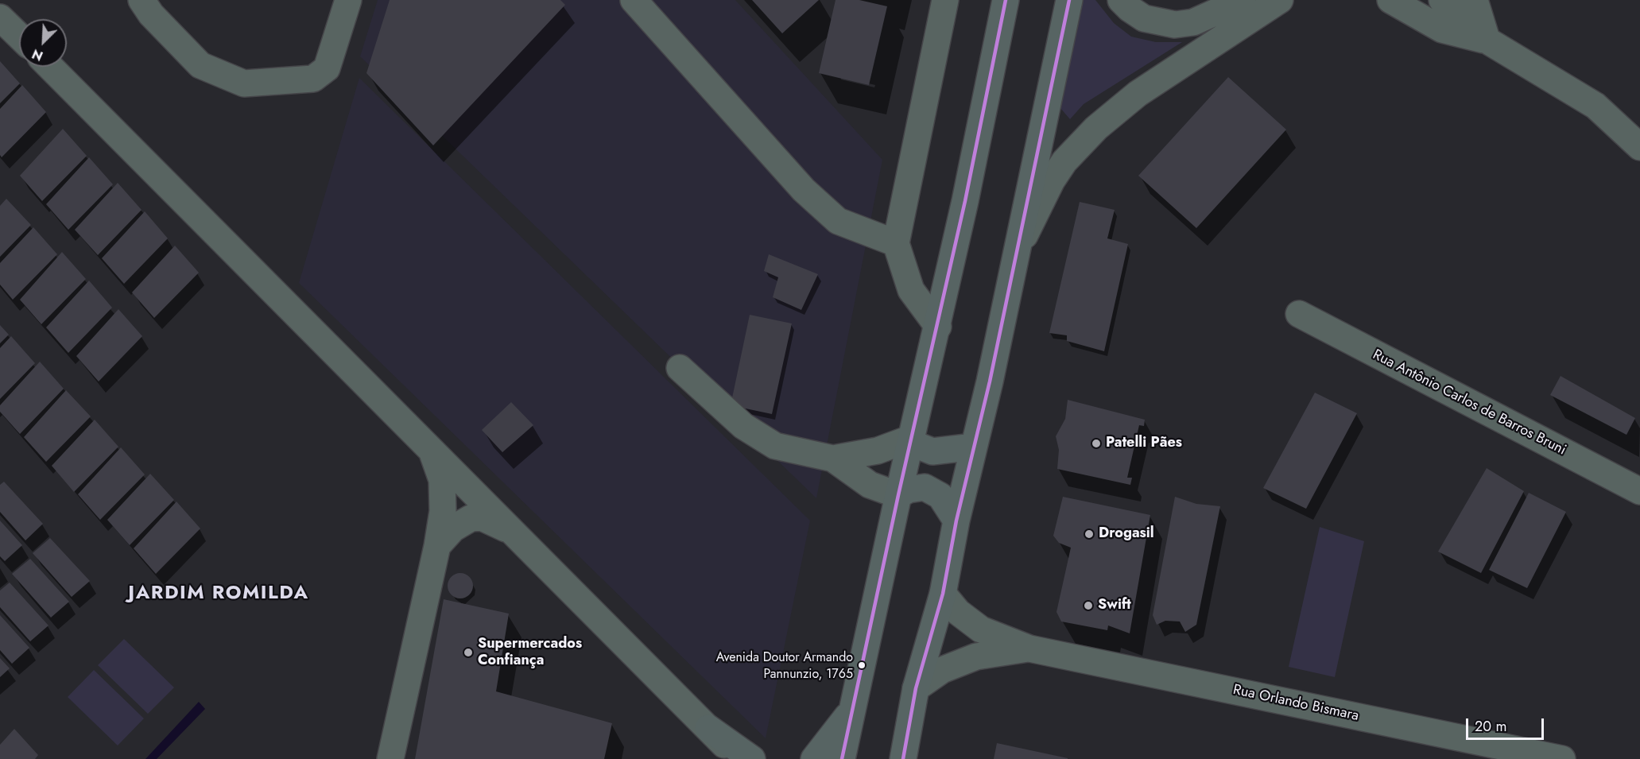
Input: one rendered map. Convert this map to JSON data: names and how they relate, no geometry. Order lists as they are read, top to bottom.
{
  "streets": {
    "street": ["Rua Antônio Carlos de Barros Bruni", "Rua Orlando Bismara"]
  },
  "districts": ["JARDIM ROMILDA"],
  "places": [
    "Patelli Pães",
    "Drogasil",
    "Swift",
    "Supermercados Confiança",
    "Avenida Doutor Armando Pannunzio, 1765"
  ],
  "scale_bar": "20 m",
  "north": "bottom left"
}
